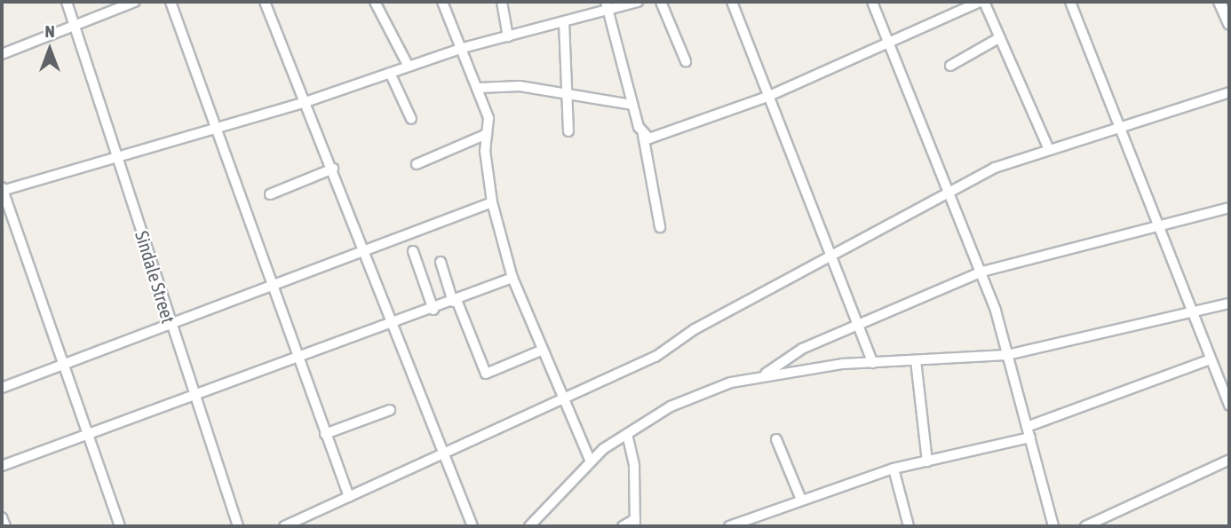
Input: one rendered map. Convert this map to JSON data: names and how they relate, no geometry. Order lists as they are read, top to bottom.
{
  "streets": {
    "street": ["Sindale Street"]
  },
  "north": "top"
}
